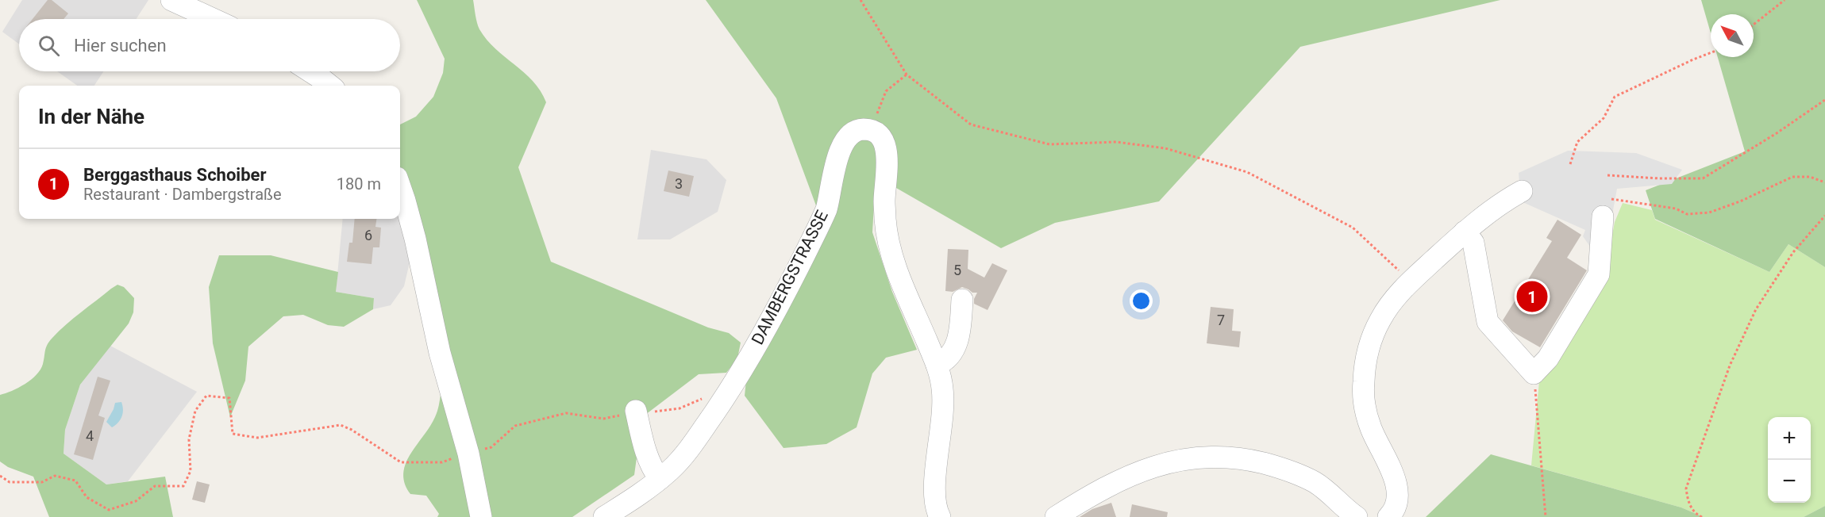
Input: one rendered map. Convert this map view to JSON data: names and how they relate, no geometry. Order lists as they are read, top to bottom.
{
  "streets": {
    "street": ["DAMBERGSTRASSE"]
  },
  "house_numbers": [
    "3",
    "6",
    "5",
    "7",
    "4"
  ],
  "north": "top left",
  "page": {
    "search": "Hier suchen",
    "heading": "In der Nähe",
    "list": [
      {
        "mark": "1",
        "name": "Berggasthaus Schoiber",
        "note": "Restaurant · Dambergstraße",
        "value": "180 m"
      }
    ],
    "pins": "1",
    "map_buttons": ["+", "−"]
  }
}
